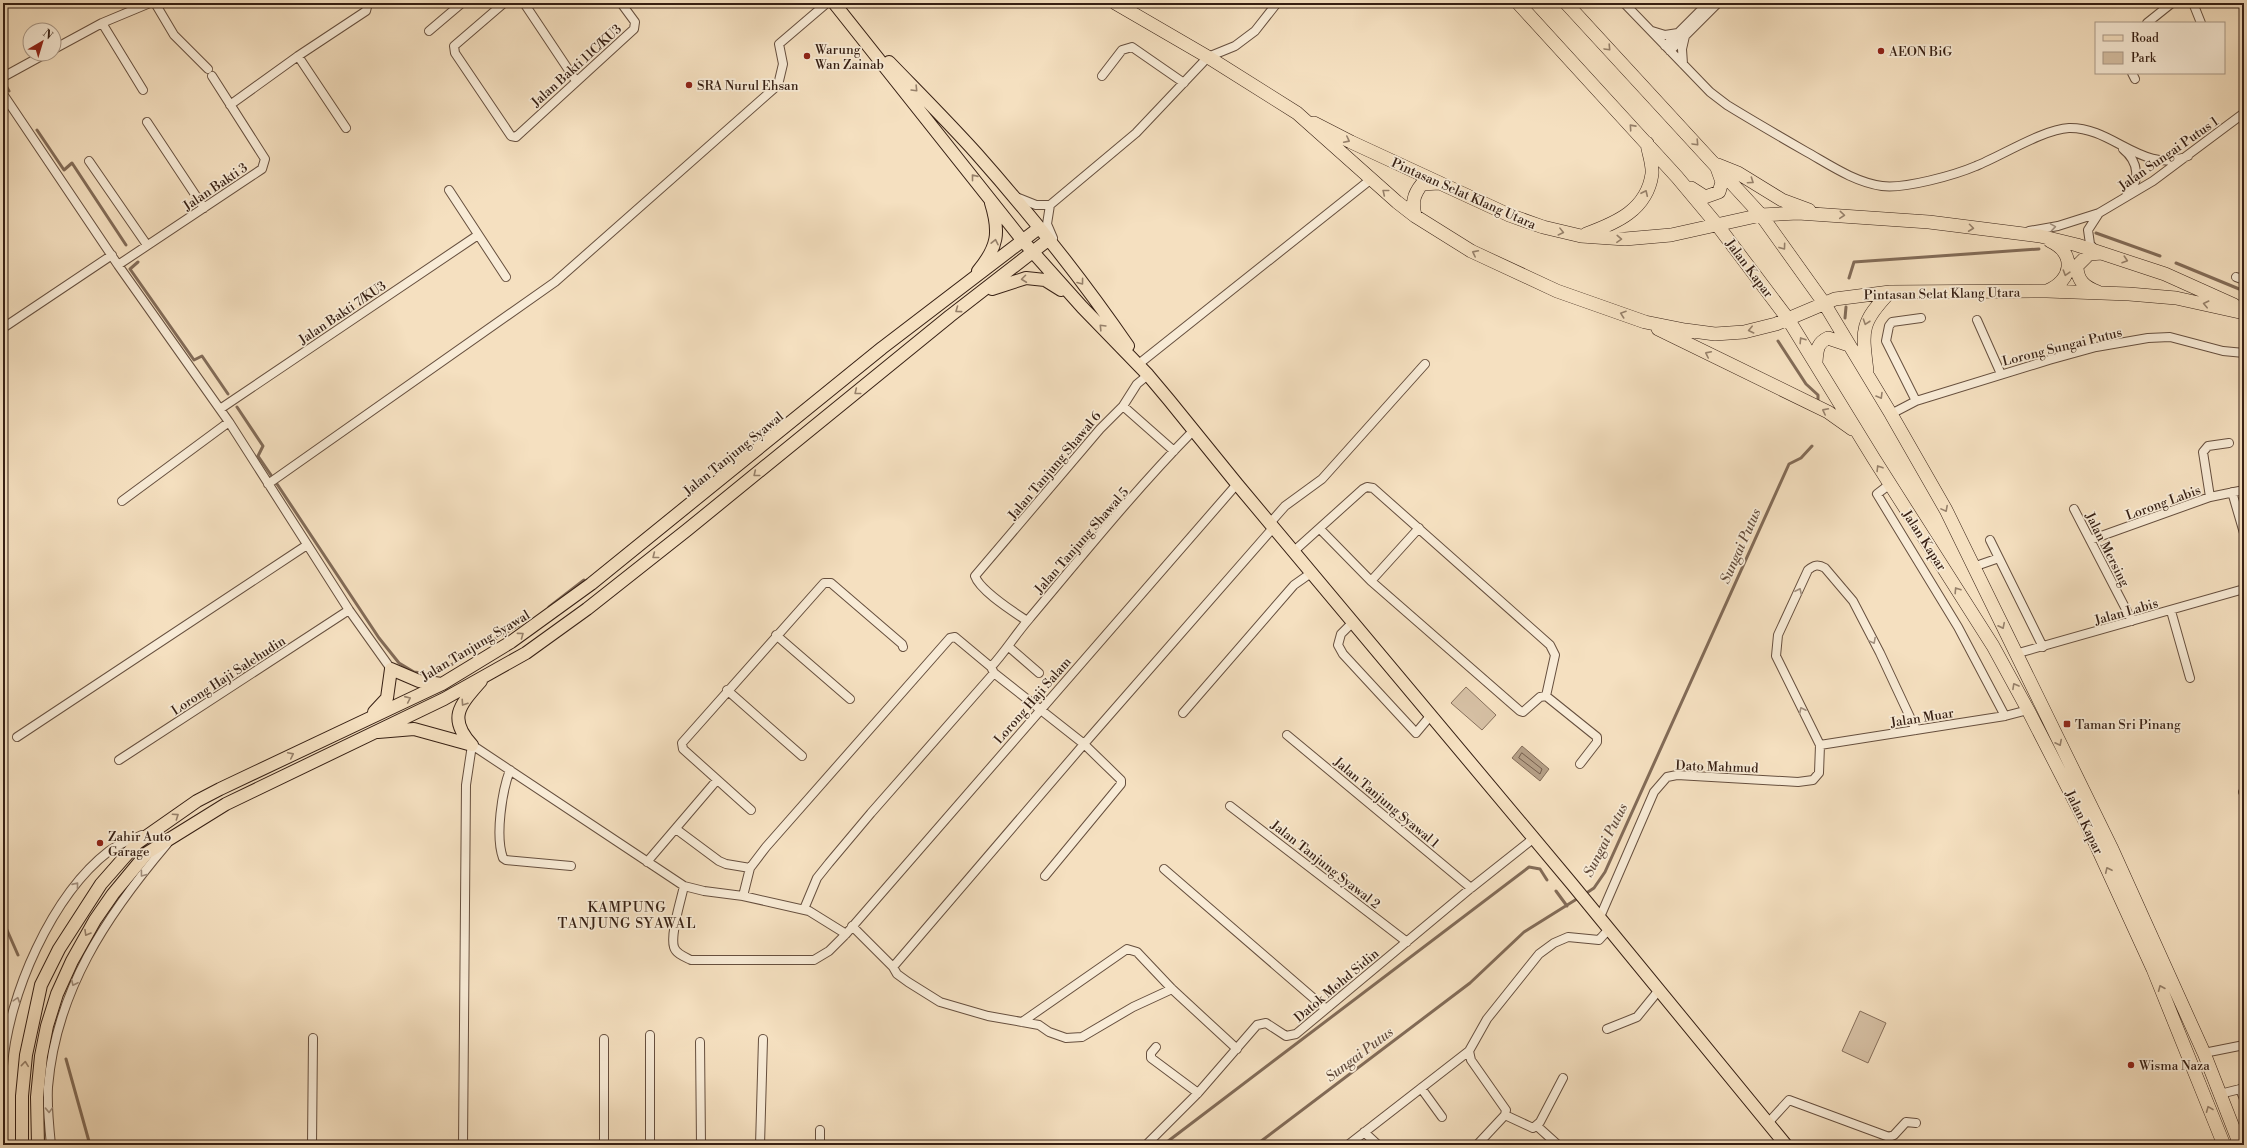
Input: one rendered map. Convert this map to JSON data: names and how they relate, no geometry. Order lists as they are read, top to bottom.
{
  "streets": {
    "highway": ["Pintasan Selat Klang Utara", "Jalan Kapar"],
    "main road": ["Jalan Tanjung Syawal"],
    "street": [
      "Jalan Bakti 11C/KU3",
      "Jalan Sungai Putus 1",
      "Jalan Bakti 3",
      "Jalan Bakti 7/KU3",
      "Lorong Sungai Putus",
      "Jalan Tanjung Shawal 6",
      "Lorong Labis",
      "Jalan Tanjung Shawal 5",
      "Jalan Mersing",
      "Jalan Labis",
      "Lorong Haji Salehudin",
      "Lorong Haji Salam",
      "Jalan Muar",
      "Dato Mahmud",
      "Jalan Tanjung Syawal 1",
      "Jalan Tanjung Syawal 2",
      "Datok Mohd Sidin"
    ]
  },
  "crossings": [
    ["Jalan Sungai Putus 1", "Pintasan Selat Klang Utara"],
    ["Pintasan Selat Klang Utara", "Jalan Kapar"],
    ["Jalan Kapar", "Lorong Sungai Putus"],
    ["Jalan Kapar", "Jalan Labis"],
    ["Jalan Kapar", "Jalan Muar"],
    ["Jalan Tanjung Shawal 6", "Jalan Tanjung Shawal 5"],
    ["Lorong Labis", "Jalan Mersing"],
    ["Jalan Mersing", "Jalan Labis"],
    ["Jalan Muar", "Dato Mahmud"],
    ["Jalan Tanjung Syawal 1", "Datok Mohd Sidin"],
    ["Jalan Tanjung Syawal 2", "Datok Mohd Sidin"]
  ],
  "districts": ["KAMPUNG TANJUNG SYAWAL"],
  "water": ["Sungai Putus"],
  "places": {
    "other": [
      "AEON BiG",
      "Warung Wan Zainab",
      "SRA Nurul Ehsan",
      "Zahir Auto Garage",
      "Wisma Naza"
    ],
    "transit": ["Taman Sri Pinang"]
  },
  "legend": ["Road", "Park"],
  "north": "top right"
}
